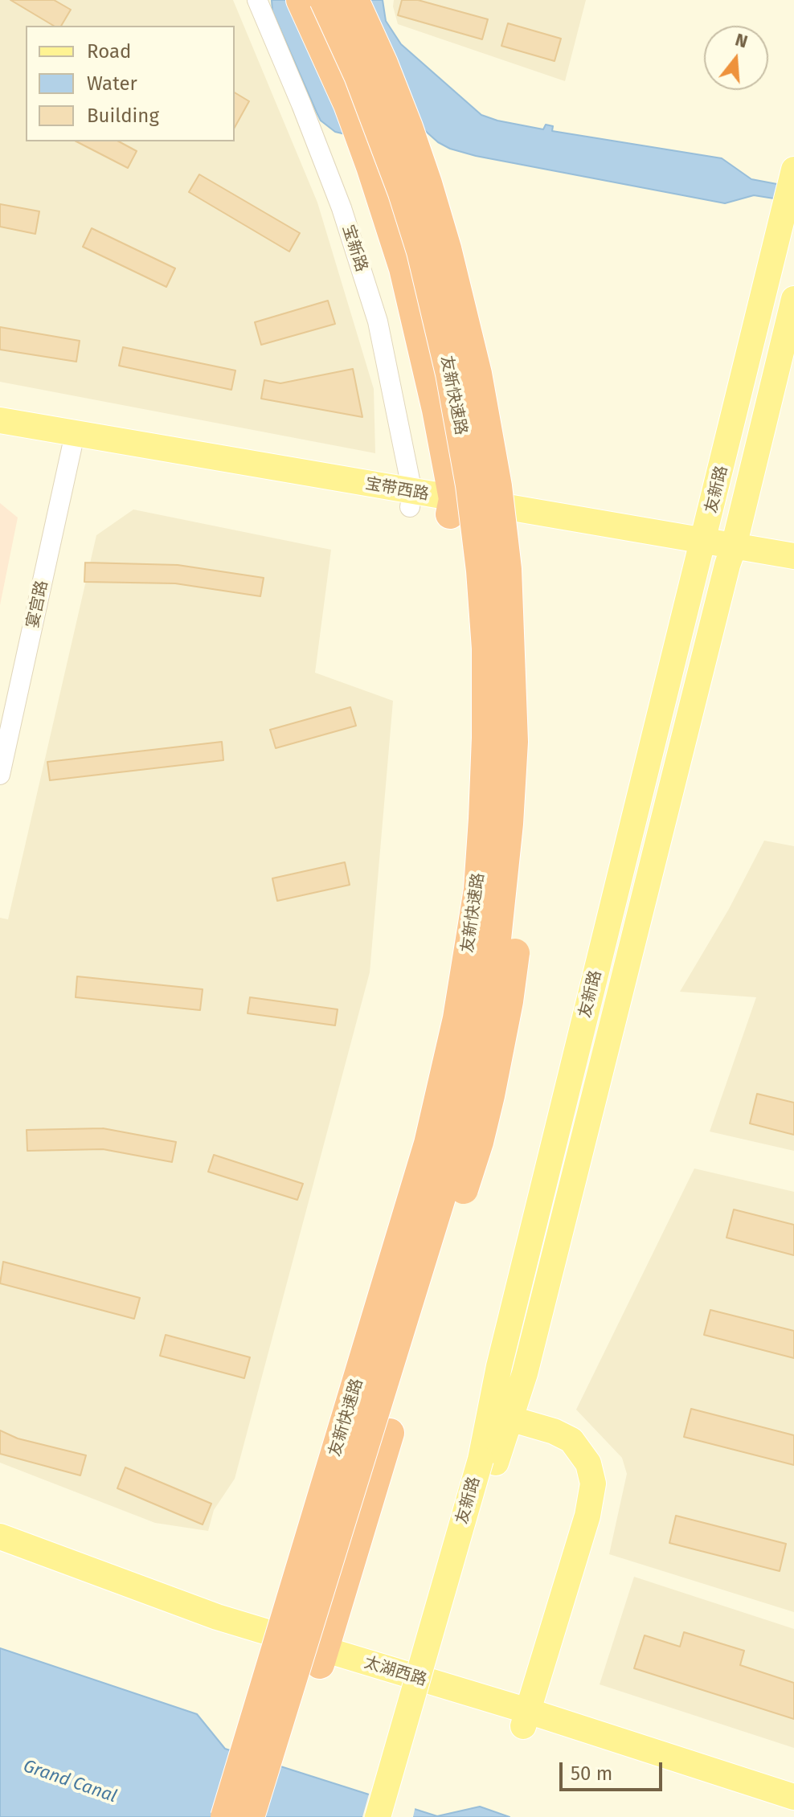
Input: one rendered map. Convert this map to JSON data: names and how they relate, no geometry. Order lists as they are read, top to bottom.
{
  "streets": {
    "highway": ["友新快速路"],
    "main road": ["宝带西路", "友新路", "太湖西路"],
    "street": ["宝新路", "宴宫路"]
  },
  "crossings": [
    ["宝新路", "宝带西路"],
    ["宝带西路", "友新路"],
    ["宝带西路", "宴宫路"]
  ],
  "water": ["Grand Canal"],
  "legend": ["Road", "Water", "Building"],
  "scale_bar": "50 m",
  "north": "top"
}
